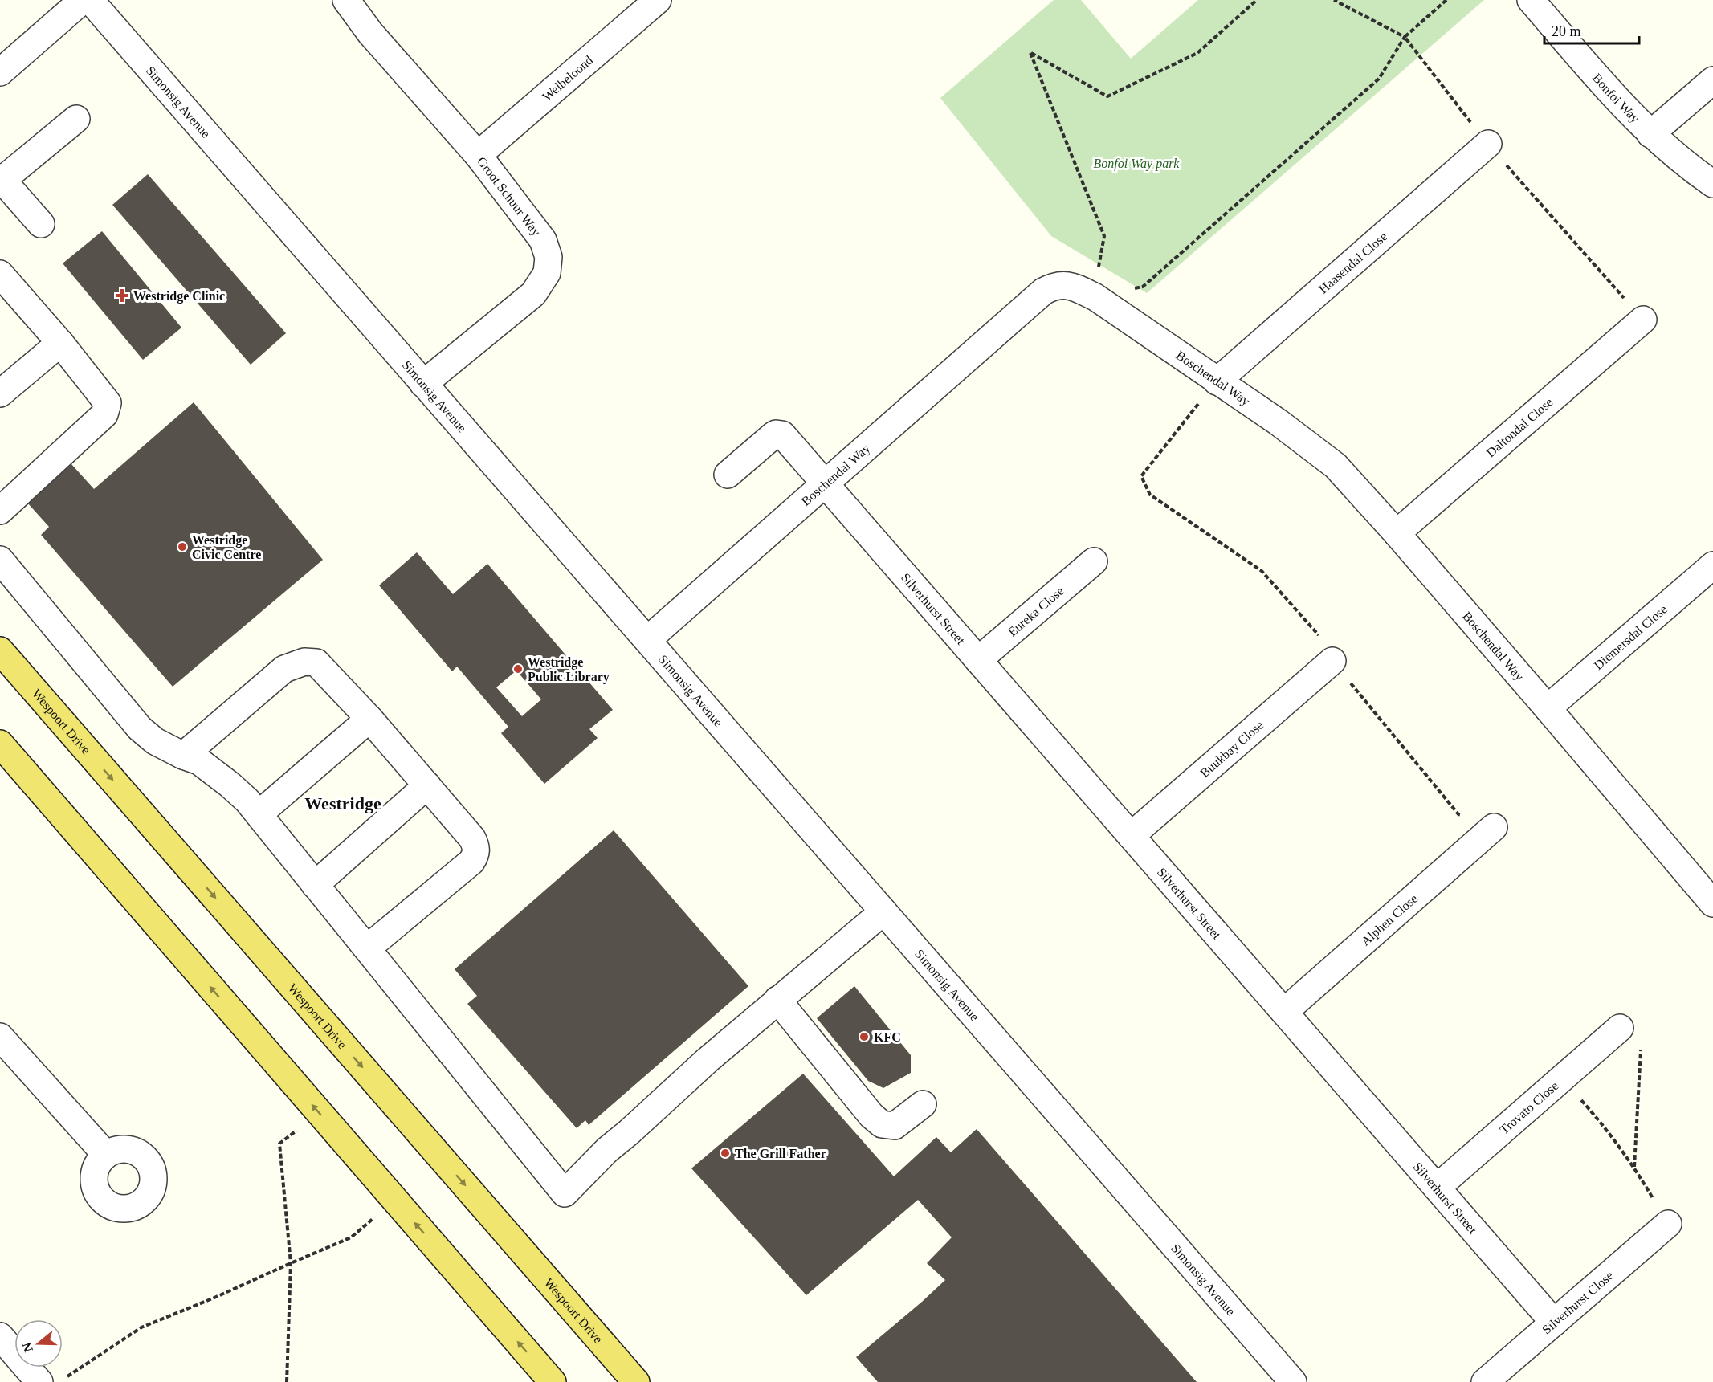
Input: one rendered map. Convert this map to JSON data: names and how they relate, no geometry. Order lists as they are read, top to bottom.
{
  "streets": {
    "main road": ["Wespoort Drive"],
    "street": [
      "Welbeloond",
      "Bonfoi Way",
      "Simonsig Avenue",
      "Groot Schuur Way",
      "Haasendal Close",
      "Boschendal Way",
      "Daltondal Close",
      "Silverhurst Street",
      "Eureka Close",
      "Diemersdal Close",
      "Buukbay Close",
      "Alphen Close",
      "Trovato Close",
      "Silverhurst Close"
    ]
  },
  "crossings": [
    ["Welbeloond", "Groot Schuur Way"],
    ["Simonsig Avenue", "Groot Schuur Way"],
    ["Simonsig Avenue", "Boschendal Way"],
    ["Haasendal Close", "Boschendal Way"],
    ["Boschendal Way", "Daltondal Close"],
    ["Boschendal Way", "Silverhurst Street"],
    ["Boschendal Way", "Diemersdal Close"],
    ["Silverhurst Street", "Eureka Close"],
    ["Silverhurst Street", "Buukbay Close"],
    ["Silverhurst Street", "Alphen Close"],
    ["Silverhurst Street", "Trovato Close"],
    ["Silverhurst Street", "Silverhurst Close"]
  ],
  "districts": ["Westridge"],
  "parks": ["Bonfoi Way park"],
  "places": {
    "health": ["Westridge Clinic"],
    "other": [
      "Westridge Civic Centre",
      "Westridge Public Library",
      "KFC",
      "The Grill Father"
    ]
  },
  "scale_bar": "20 m",
  "north": "left"
}
